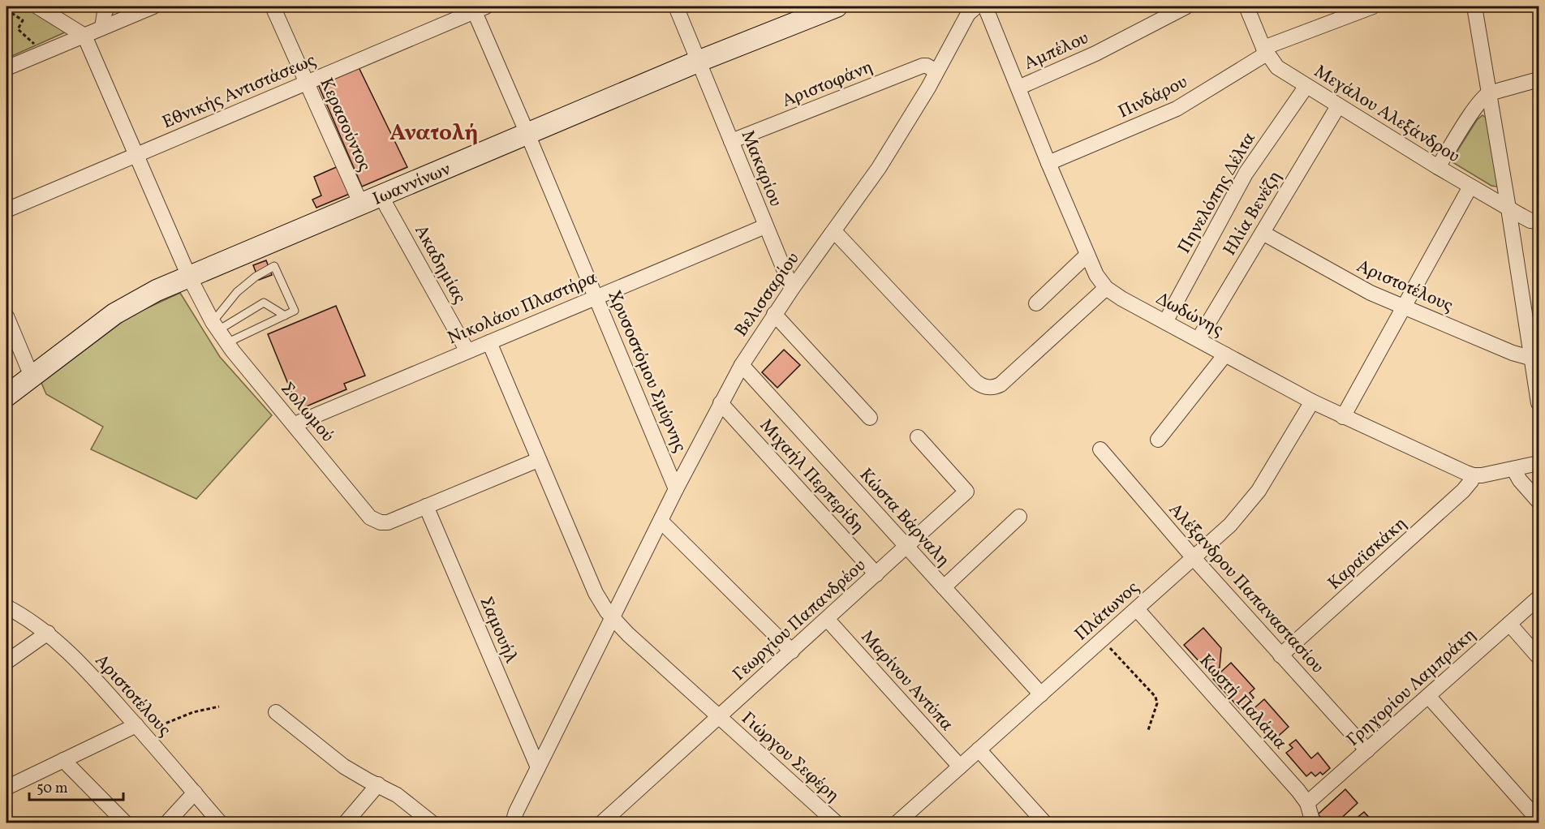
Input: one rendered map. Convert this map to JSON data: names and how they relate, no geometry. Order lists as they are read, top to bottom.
{
  "streets": {
    "main road": ["Ιωαννίνων"],
    "street": [
      "Αμπέλου",
      "Αριστοφάνη",
      "Εθνικής Αντιστάσεως",
      "Πινδάρου",
      "Μεγάλου Αλεξάνδρου",
      "Κερασούντος",
      "Μακαρίου",
      "Πηνελόπης Δέλτα",
      "Ηλία Βενέζη",
      "Ακαδημίας",
      "Αριστοτέλους",
      "Βελισσαρίου",
      "Νικολάου Πλαστήρα",
      "Δωδώνης",
      "Χρυσοστόμου Σμύρνης",
      "Σολωμού",
      "Μιχαήλ Περπερίδη",
      "Κώστα Βάρναλη",
      "Καραϊσκάκη",
      "Αλέξανδρου Παπαναστασίου",
      "Πλάτωνος",
      "Γεωργίου Παπανδρέου",
      "Σαμουήλ",
      "Μαρίνου Αντύπα",
      "Γρηγορίου Λαμπράκη",
      "Κωστή Παλάμα",
      "Γιώργου Σεφέρη"
    ]
  },
  "crossings": [
    ["Αμπέλου", "Δωδώνης"],
    ["Αριστοφάνη", "Μακαρίου"],
    ["Αριστοφάνη", "Βελισσαρίου"],
    ["Εθνικής Αντιστάσεως", "Κερασούντος"],
    ["Εθνικής Αντιστάσεως", "Χρυσοστόμου Σμύρνης"],
    ["Εθνικής Αντιστάσεως", "Σολωμού"],
    ["Πινδάρου", "Μεγάλου Αλεξάνδρου"],
    ["Πινδάρου", "Δωδώνης"],
    ["Μεγάλου Αλεξάνδρου", "Πηνελόπης Δέλτα"],
    ["Μεγάλου Αλεξάνδρου", "Ηλία Βενέζη"],
    ["Κερασούντος", "Ιωαννίνων"],
    ["Μακαρίου", "Ιωαννίνων"],
    ["Μακαρίου", "Βελισσαρίου"],
    ["Μακαρίου", "Νικολάου Πλαστήρα"],
    ["Ιωαννίνων", "Ακαδημίας"],
    ["Ιωαννίνων", "Χρυσοστόμου Σμύρνης"],
    ["Ιωαννίνων", "Σολωμού"],
    ["Πηνελόπης Δέλτα", "Δωδώνης"],
    ["Ηλία Βενέζη", "Αριστοτέλους"],
    ["Ηλία Βενέζη", "Δωδώνης"],
    ["Ακαδημίας", "Νικολάου Πλαστήρα"],
    ["Βελισσαρίου", "Χρυσοστόμου Σμύρνης"],
    ["Βελισσαρίου", "Μιχαήλ Περπερίδη"],
    ["Βελισσαρίου", "Κώστα Βάρναλη"],
    ["Βελισσαρίου", "Σαμουήλ"],
    ["Βελισσαρίου", "Γιώργου Σεφέρη"],
    ["Νικολάου Πλαστήρα", "Χρυσοστόμου Σμύρνης"],
    ["Νικολάου Πλαστήρα", "Σολωμού"],
    ["Νικολάου Πλαστήρα", "Γιώργου Σεφέρη"],
    ["Δωδώνης", "Καραϊσκάκη"],
    ["Δωδώνης", "Πλάτωνος"],
    ["Σολωμού", "Σαμουήλ"],
    ["Σολωμού", "Γιώργου Σεφέρη"],
    ["Μιχαήλ Περπερίδη", "Γεωργίου Παπανδρέου"],
    ["Κώστα Βάρναλη", "Πλάτωνος"],
    ["Κώστα Βάρναλη", "Γεωργίου Παπανδρέου"],
    ["Καραϊσκάκη", "Αλέξανδρου Παπαναστασίου"],
    ["Αλέξανδρου Παπαναστασίου", "Πλάτωνος"],
    ["Αλέξανδρου Παπαναστασίου", "Γρηγορίου Λαμπράκη"],
    ["Πλάτωνος", "Μαρίνου Αντύπα"],
    ["Πλάτωνος", "Κωστή Παλάμα"],
    ["Γεωργίου Παπανδρέου", "Μαρίνου Αντύπα"],
    ["Γεωργίου Παπανδρέου", "Γιώργου Σεφέρη"],
    ["Γρηγορίου Λαμπράκη", "Κωστή Παλάμα"]
  ],
  "districts": ["Ανατολή"],
  "scale_bar": "50 m"
}
